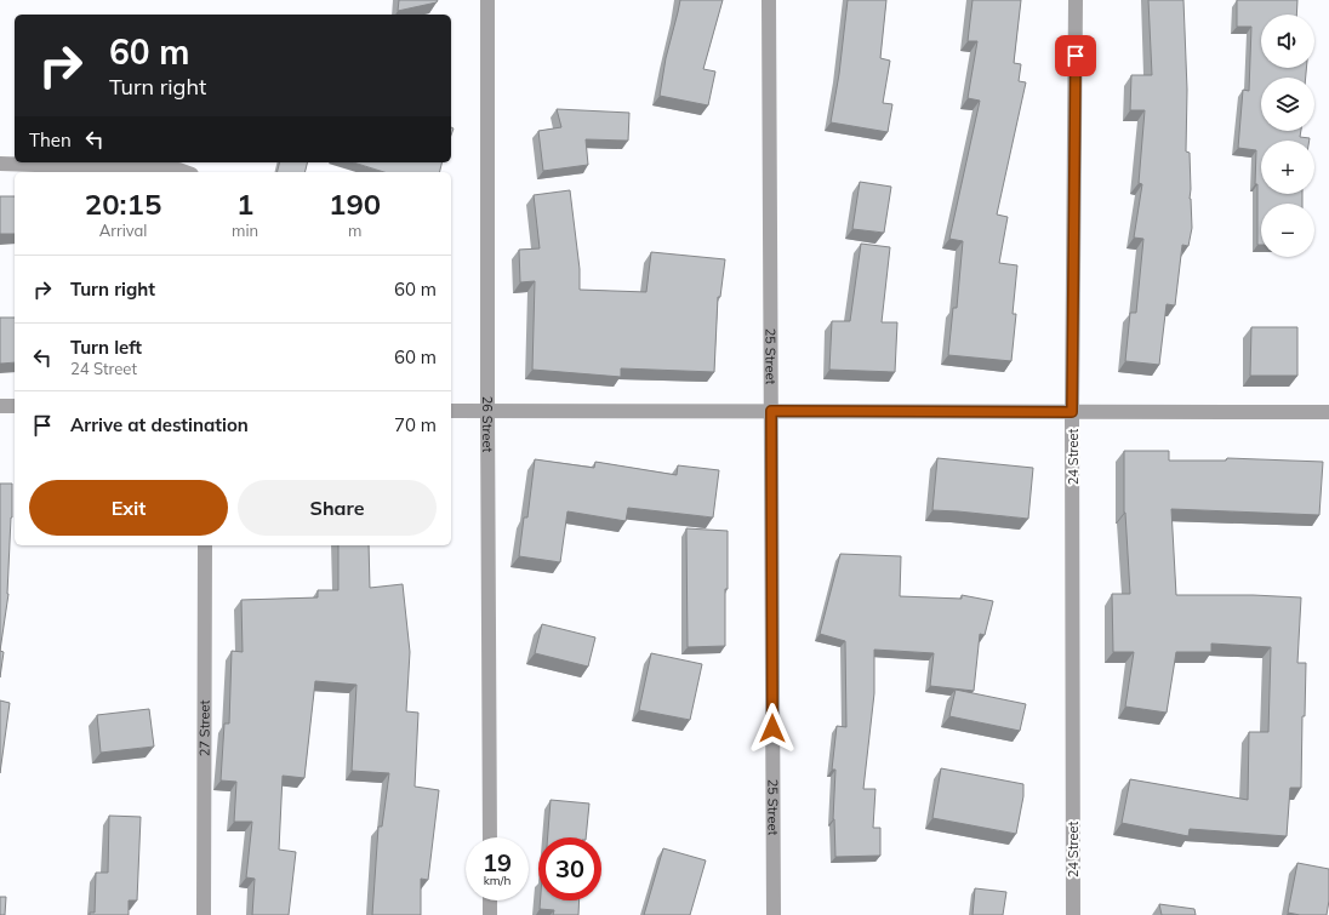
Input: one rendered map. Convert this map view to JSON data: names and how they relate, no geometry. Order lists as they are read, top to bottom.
{
  "streets": {
    "street": [
      "25 Street",
      "26 Street",
      "24 Street",
      "27 Street"
    ]
  },
  "page": {
    "map_buttons": ["+", "−"],
    "turn": ["60 m", "Turn right"],
    "then": "Then",
    "eta": [
      "20:15",
      "Arrival",
      "1",
      "min",
      "190",
      "m"
    ],
    "list": [
      {
        "name": "Turn right",
        "value": "60 m"
      },
      {
        "name": "Turn left",
        "note": "24 Street",
        "value": "60 m"
      },
      {
        "name": "Arrive at destination",
        "value": "70 m"
      }
    ],
    "buttons": ["Exit", "Share"],
    "speed": "19 km/h",
    "limit": "30"
  }
}
